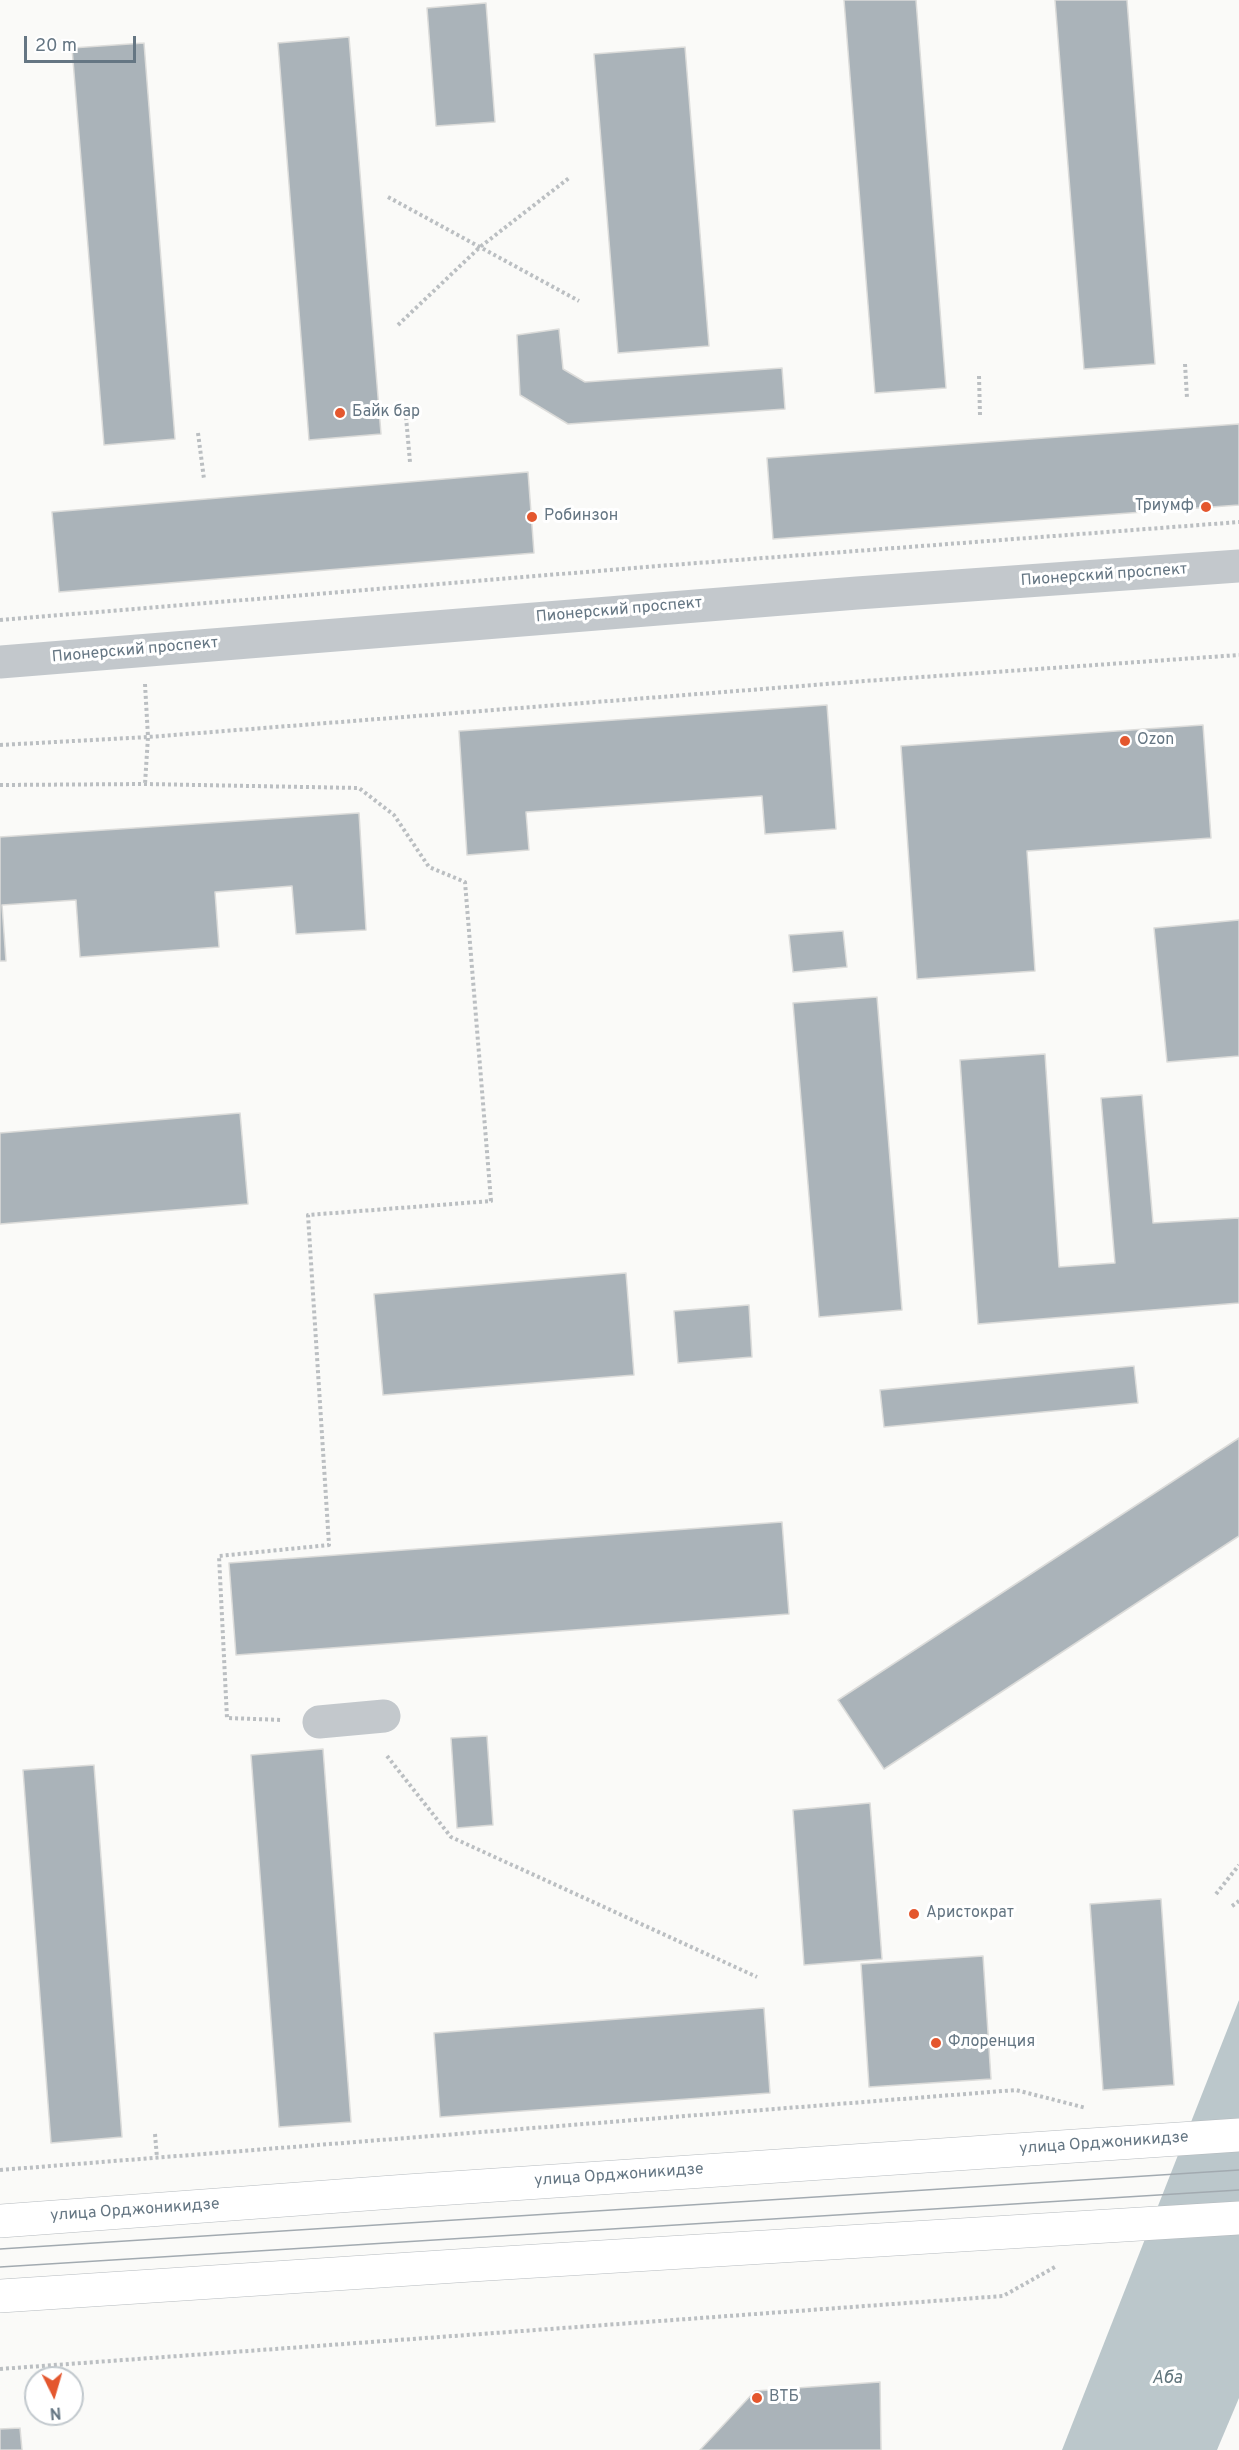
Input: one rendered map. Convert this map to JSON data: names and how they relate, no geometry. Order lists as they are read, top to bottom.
{
  "streets": {
    "main road": ["улица Орджоникидзе"],
    "street": ["Пионерский проспект"]
  },
  "water": ["Аба"],
  "places": [
    "Байк бар",
    "Триумф",
    "Робинзон",
    "Ozon",
    "Аристократ",
    "Флоренция",
    "ВТБ"
  ],
  "scale_bar": "20 m",
  "north": "bottom"
}
